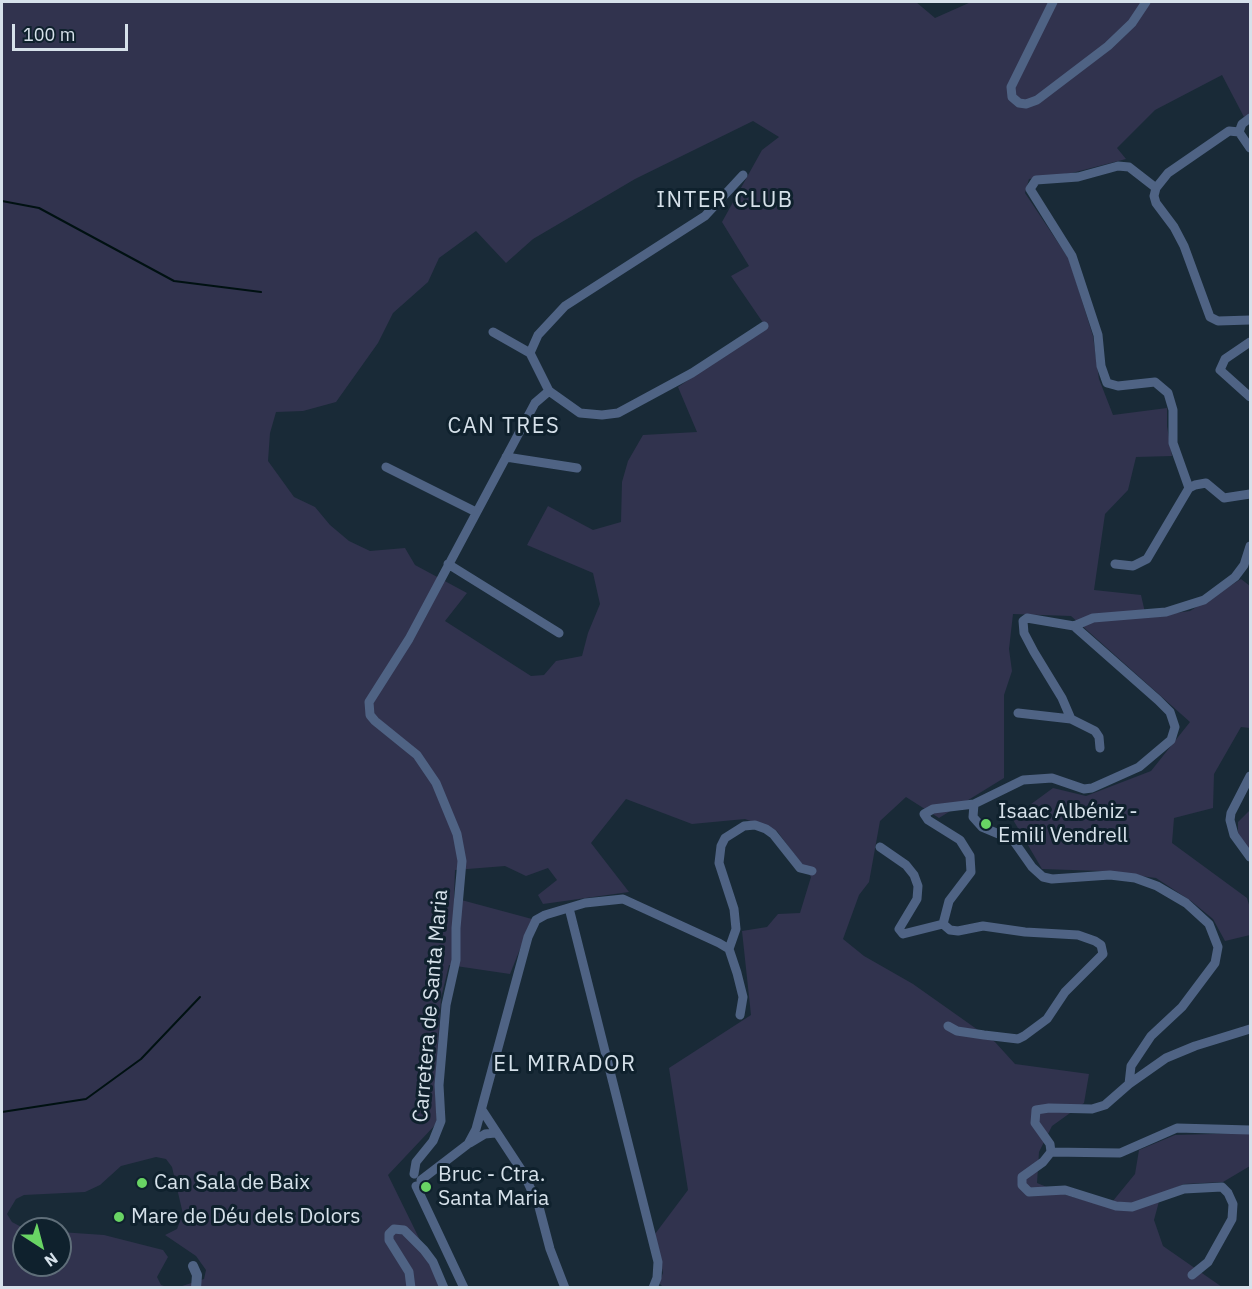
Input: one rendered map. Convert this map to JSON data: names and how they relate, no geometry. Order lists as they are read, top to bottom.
{
  "streets": {
    "street": ["Carretera de Santa Maria"]
  },
  "districts": ["INTER CLUB", "CAN TRES", "EL MIRADOR"],
  "places": [
    "Isaac Albéniz - Emili Vendrell",
    "Can Sala de Baix",
    "Bruc - Ctra. Santa Maria",
    "Mare de Déu dels Dolors"
  ],
  "scale_bar": "100 m",
  "north": "bottom right"
}
